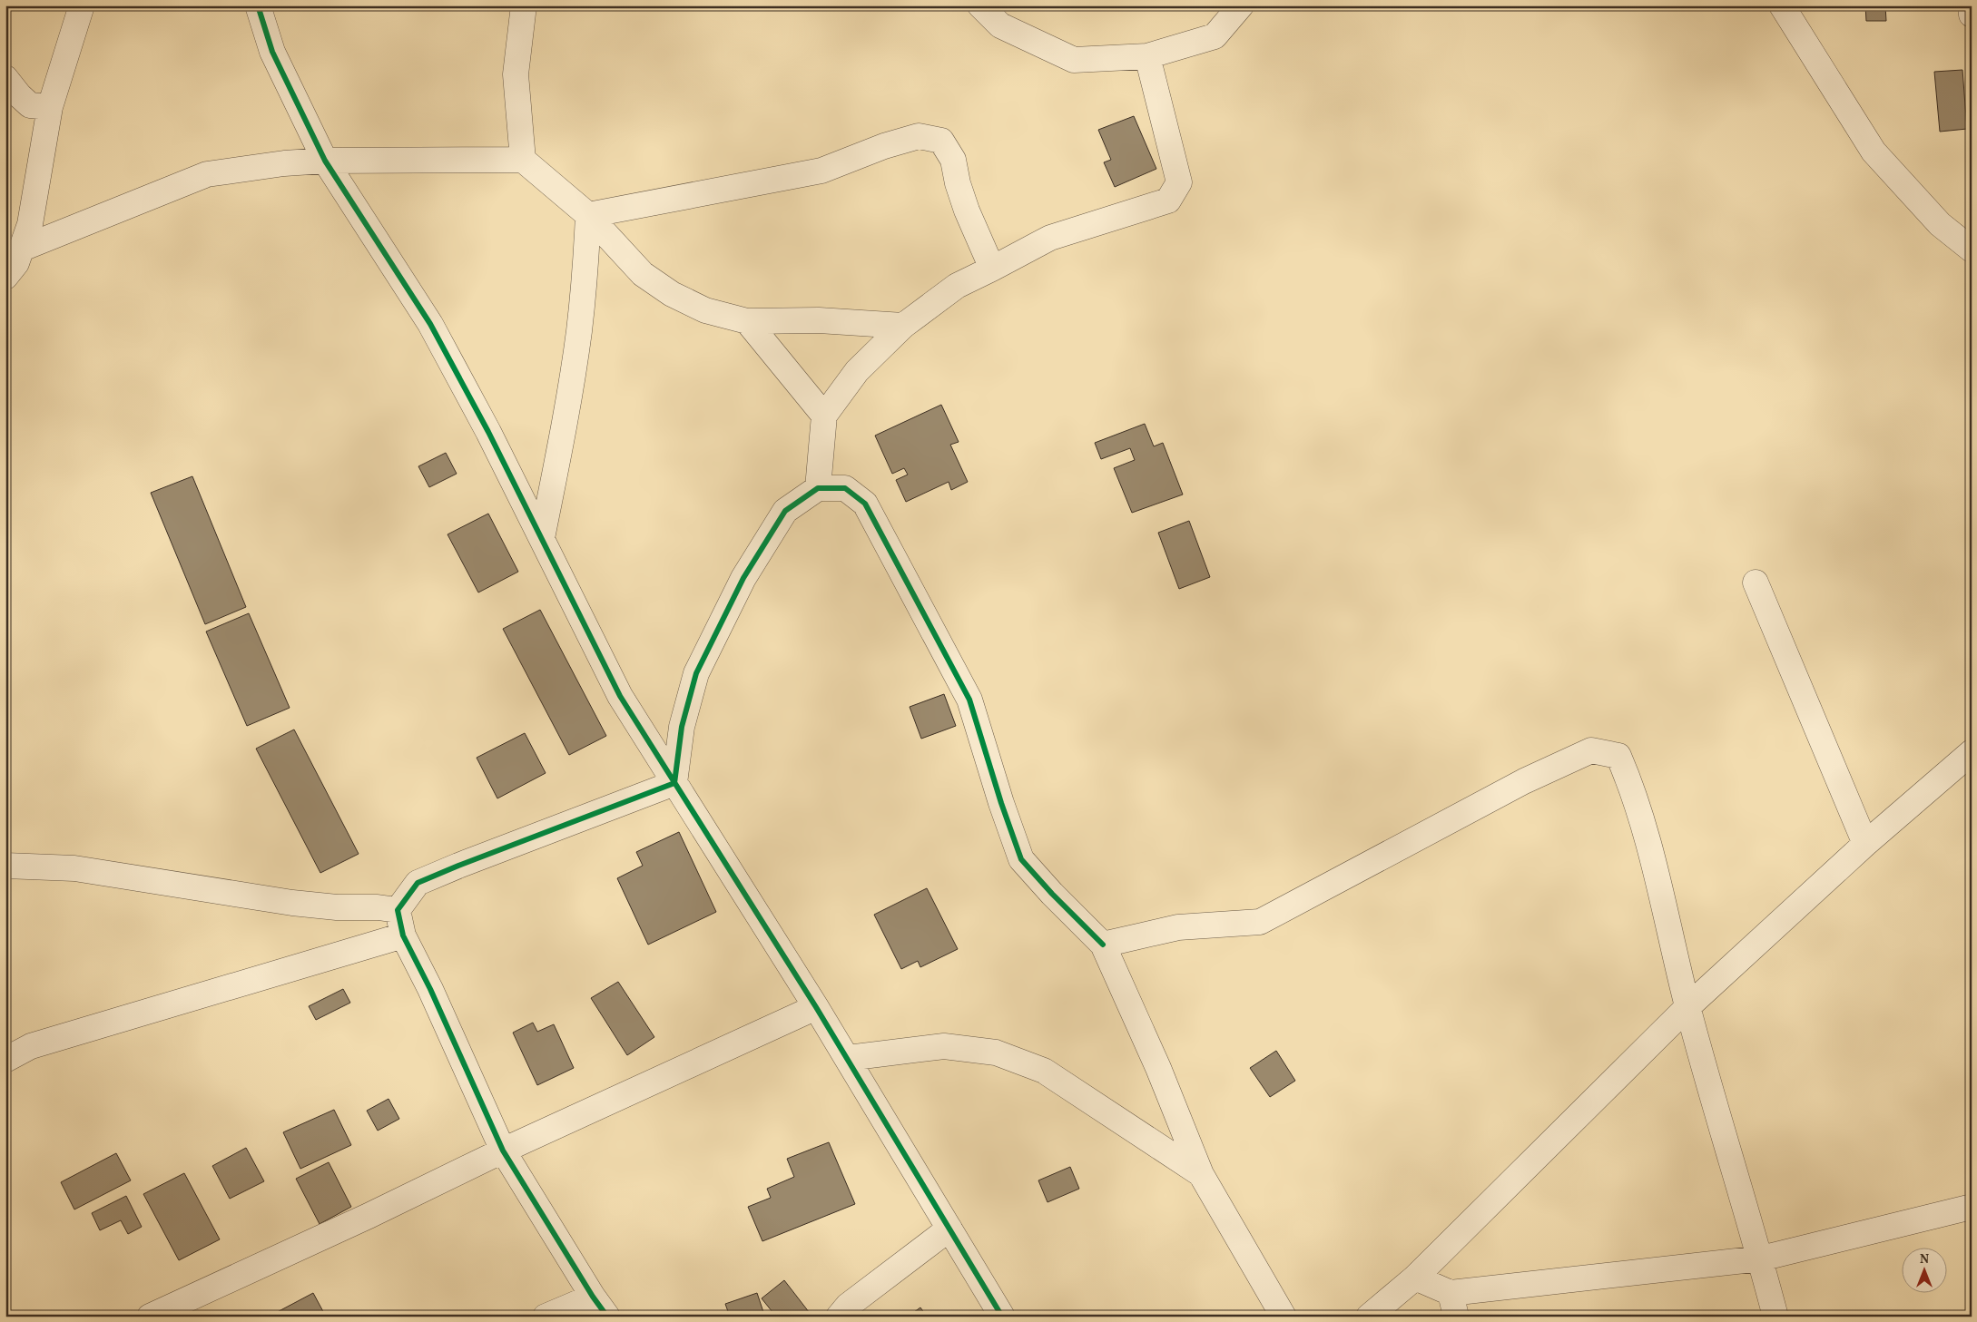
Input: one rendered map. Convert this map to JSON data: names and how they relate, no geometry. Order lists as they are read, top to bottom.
{
  "north": "top"
}
